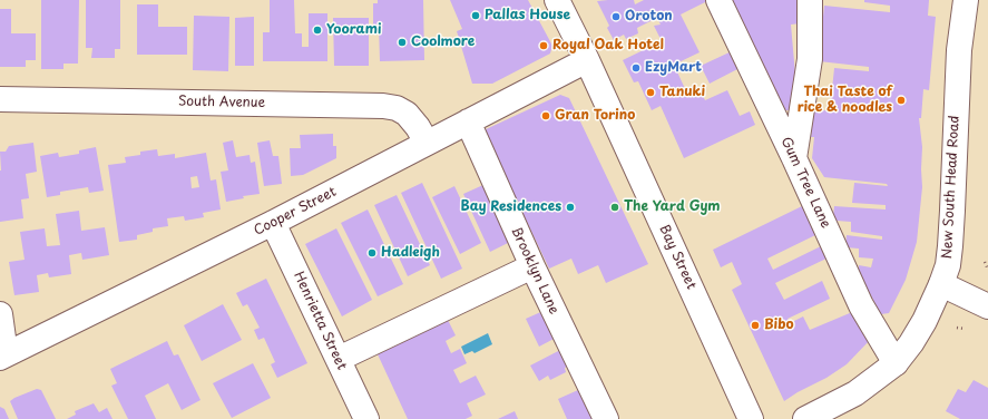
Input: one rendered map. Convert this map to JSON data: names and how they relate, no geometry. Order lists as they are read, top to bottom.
{
  "streets": {
    "street": [
      "South Avenue",
      "Gum Tree Lane",
      "New South Head Road",
      "Cooper Street",
      "Bay Street",
      "Brooklyn Lane",
      "Henrietta Street"
    ]
  },
  "crossings": [
    ["South Avenue", "Cooper Street"],
    ["Gum Tree Lane", "New South Head Road"],
    ["Cooper Street", "Bay Street"],
    ["Cooper Street", "Brooklyn Lane"],
    ["Cooper Street", "Henrietta Street"]
  ],
  "places": [
    "Pallas House",
    "Oroton",
    "Yoorami",
    "Coolmore",
    "Royal Oak Hotel",
    "EzyMart",
    "Tanuki",
    "Thai Taste of rice & noodles",
    "Gran Torino",
    "Bay Residences",
    "The Yard Gym",
    "Hadleigh",
    "Bibo"
  ]
}
